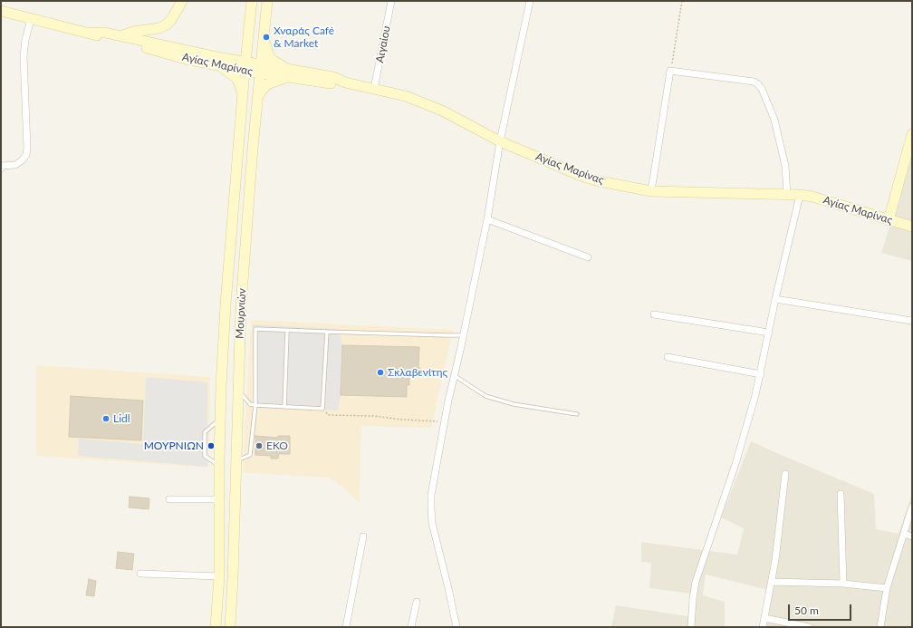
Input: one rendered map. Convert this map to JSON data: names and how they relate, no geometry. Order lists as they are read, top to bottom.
{
  "streets": {
    "main road": ["Αγίας Μαρίνας", "Μουρνιών"],
    "street": ["Αιγαίου"]
  },
  "crossings": [
    ["Αιγαίου", "Αγίας Μαρίνας"],
    ["Αγίας Μαρίνας", "Μουρνιών"]
  ],
  "places": [
    "Χναράς Café & Market",
    "Σκλαβενίτης",
    "Lidl",
    "ΜΟΥΡΝΙΩΝ",
    "EKO"
  ],
  "scale_bar": "50 m"
}
